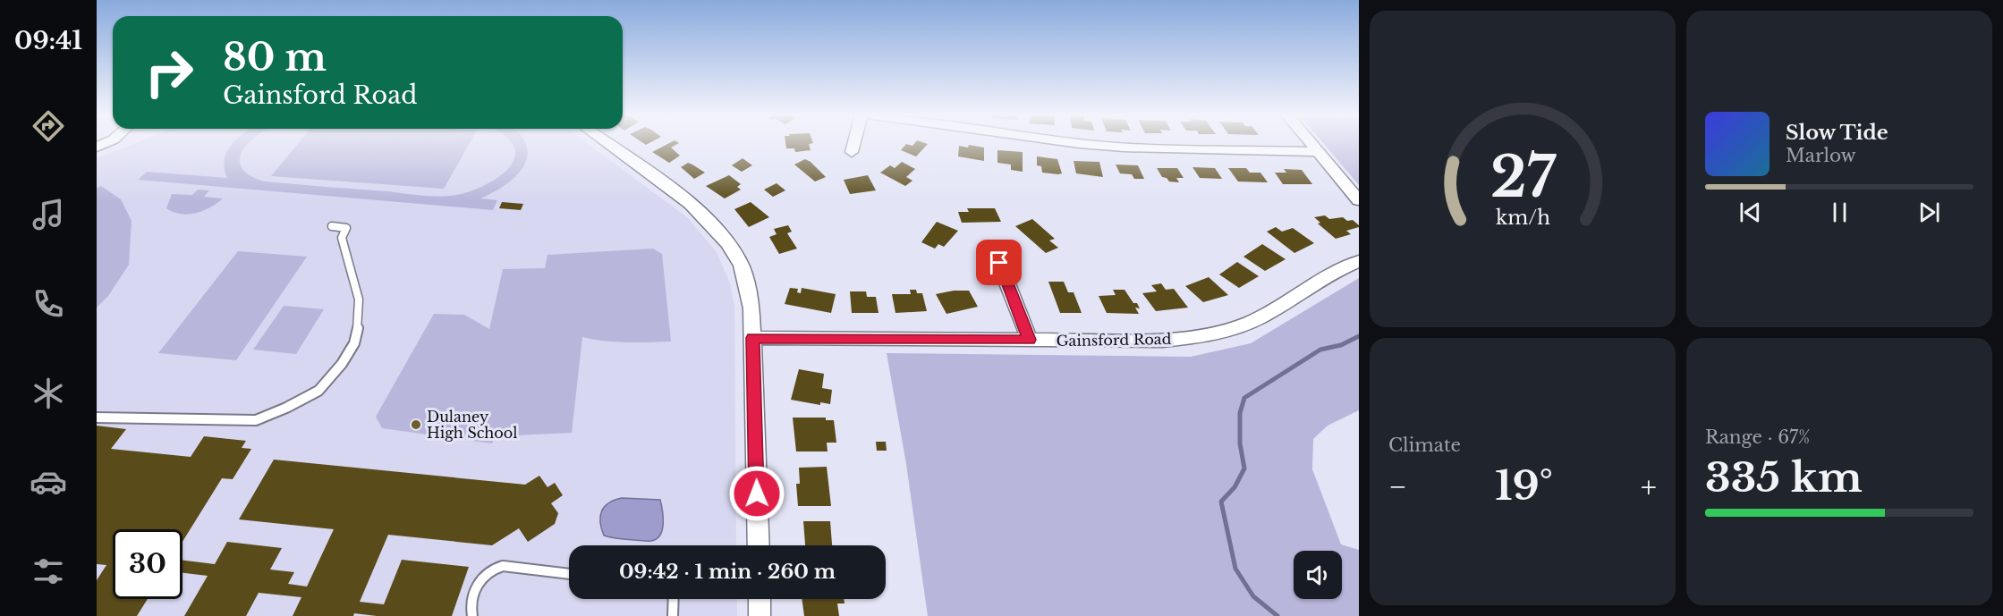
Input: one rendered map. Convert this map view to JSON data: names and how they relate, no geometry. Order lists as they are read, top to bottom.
{
  "streets": {
    "street": ["Gainsford Road"]
  },
  "places": ["Dulaney High School"],
  "page": {
    "tabs": "09:41",
    "turn": ["80 m", "Gainsford Road"],
    "song": ["Slow Tide", "Marlow"],
    "tile": [
      "Climate",
      ["Range · 67%", "335 km"]
    ],
    "heat": ["−", "19°", "+"],
    "limit": "30",
    "trip": "09:42 · 1 min · 260 m",
    "gauge": ["27", "km/h"]
  }
}
